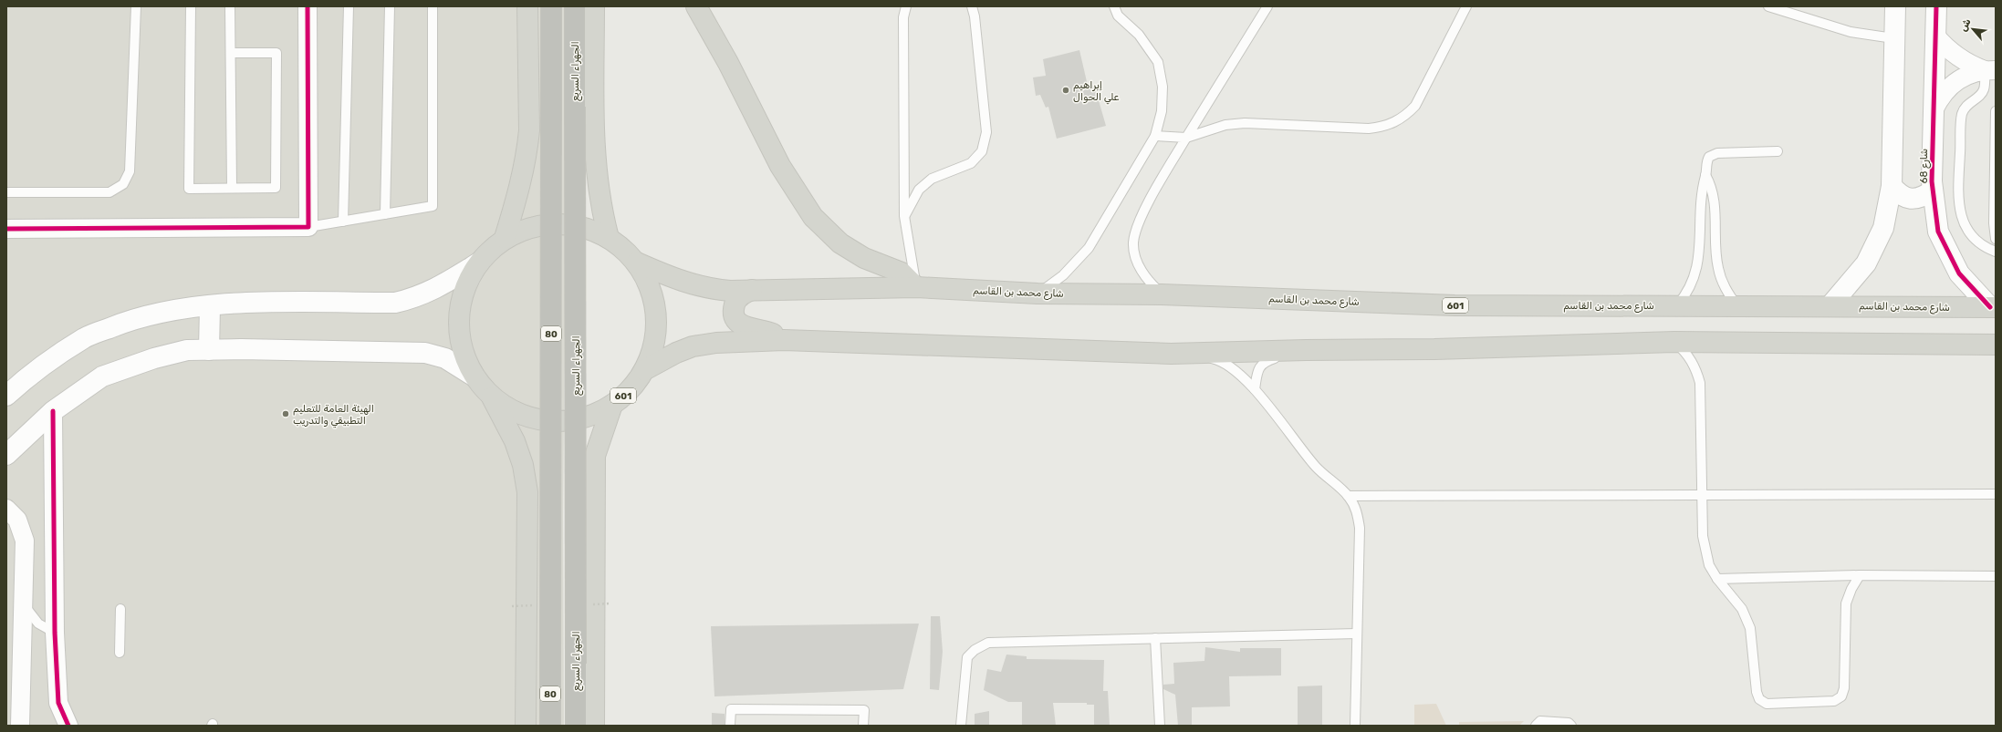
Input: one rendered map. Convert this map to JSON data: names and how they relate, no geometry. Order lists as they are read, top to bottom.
{
  "streets": {
    "highway": ["الجهراء السريع", "80"],
    "main road": ["شارع محمد بن القاسم", "601"],
    "street": ["شارع 68"]
  },
  "crossings": [
    ["الجهراء السريع", "601"],
    ["شارع 68", "شارع محمد بن القاسم"],
    ["شارع محمد بن القاسم", "601"]
  ],
  "places": ["إبراهيم علي الحوال", "الهيئة العامة للتعليم التطبيقي والتدريب"],
  "north": "top left"
}
